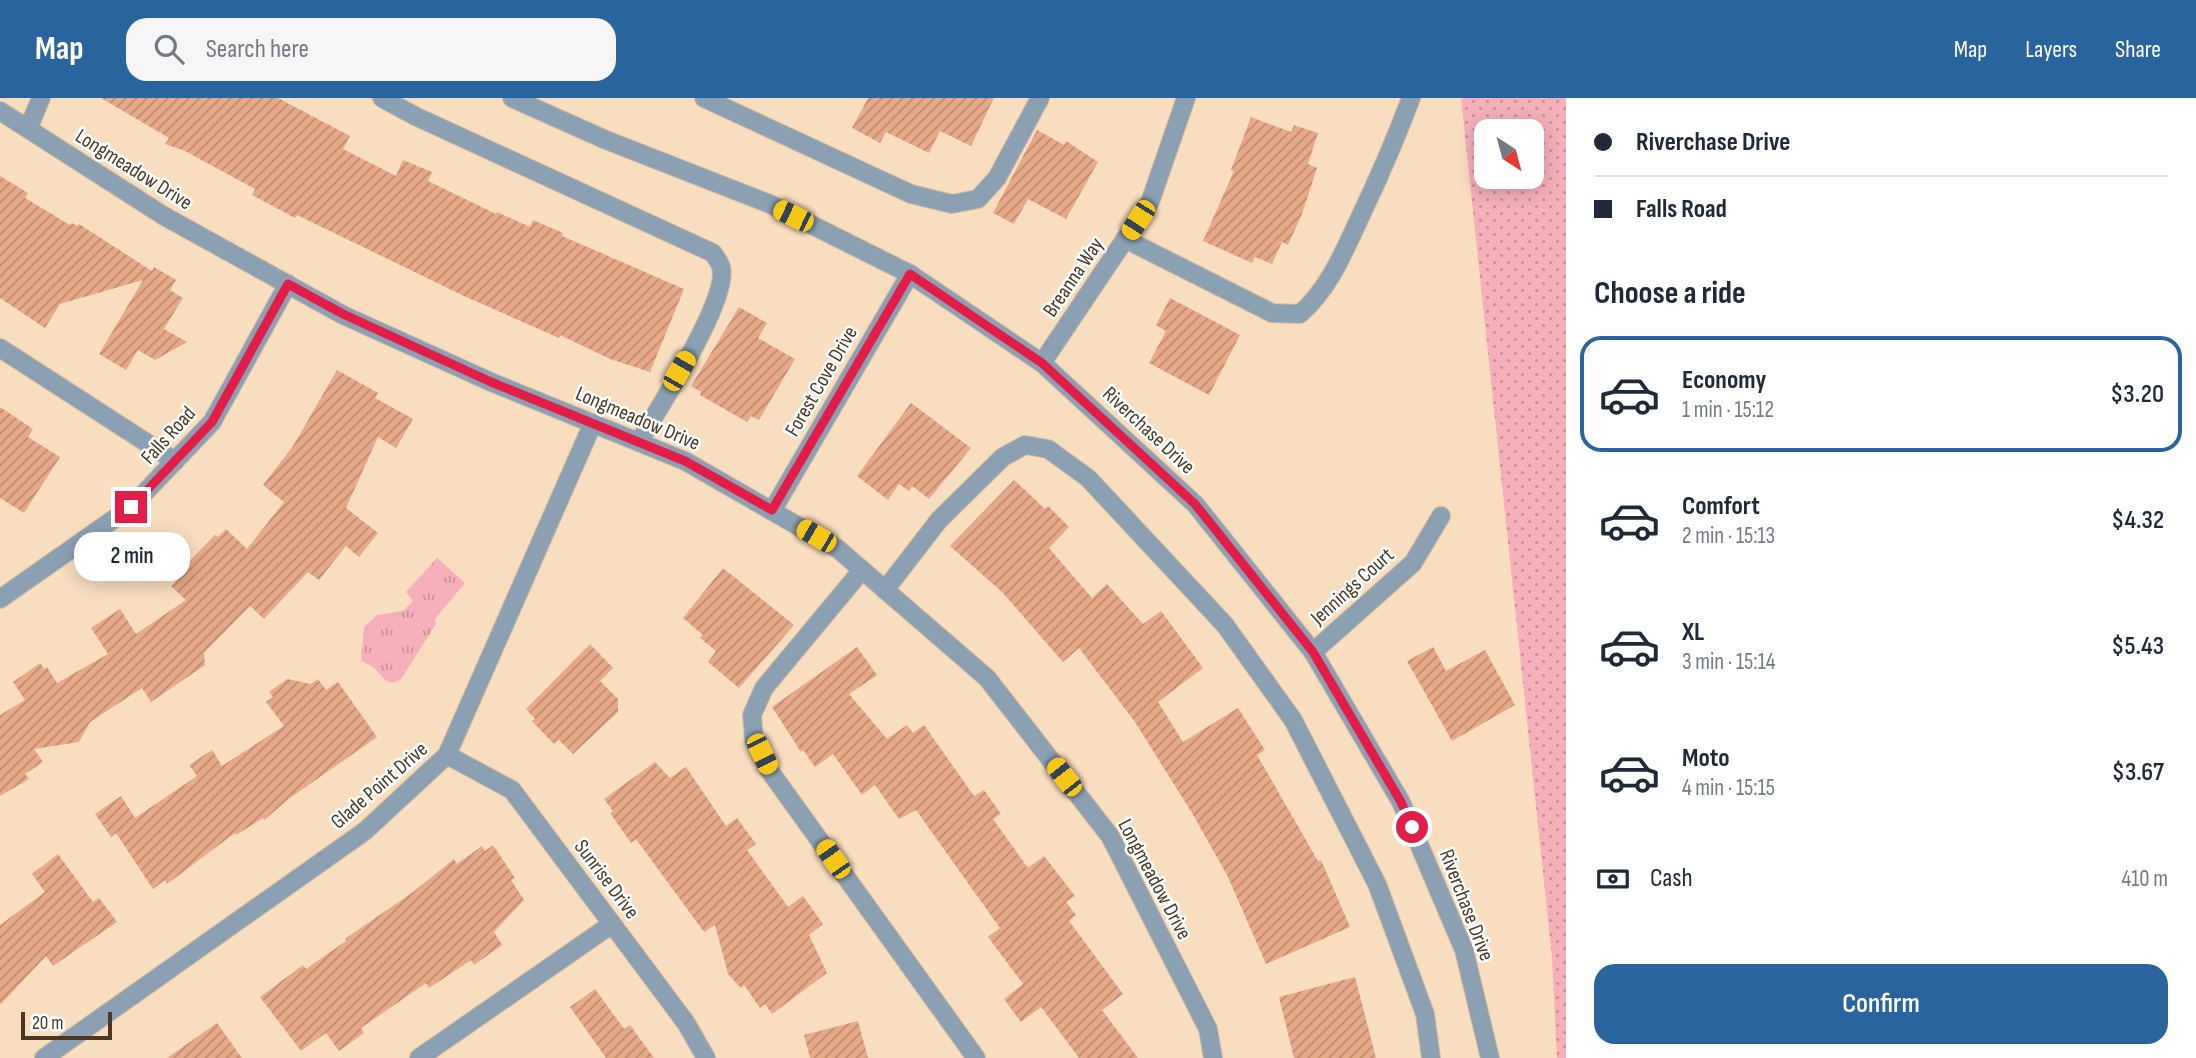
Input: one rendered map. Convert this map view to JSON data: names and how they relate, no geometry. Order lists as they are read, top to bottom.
{
  "streets": {
    "street": [
      "Longmeadow Drive",
      "Breanna Way",
      "Forest Cove Drive",
      "Riverchase Drive",
      "Falls Road",
      "Jennings Court",
      "Glade Point Drive",
      "Sunrise Drive"
    ]
  },
  "crossings": [
    ["Longmeadow Drive", "Forest Cove Drive"],
    ["Longmeadow Drive", "Falls Road"],
    ["Longmeadow Drive", "Glade Point Drive"],
    ["Breanna Way", "Riverchase Drive"],
    ["Forest Cove Drive", "Riverchase Drive"],
    ["Riverchase Drive", "Jennings Court"],
    ["Glade Point Drive", "Sunrise Drive"]
  ],
  "scale_bar": "20 m",
  "north": "bottom right",
  "page": {
    "header": "Map",
    "search": "Search here",
    "nav": ["Map", "Layers", "Share"],
    "banner": ["Riverchase Drive", "Falls Road"],
    "heading": "Choose a ride",
    "list": [
      {
        "name": "Economy",
        "note": "1 min · 15:12",
        "value": "$3.20"
      },
      {
        "name": "Comfort",
        "note": "2 min · 15:13",
        "value": "$4.32"
      },
      {
        "name": "XL",
        "note": "3 min · 15:14",
        "value": "$5.43"
      },
      {
        "name": "Moto",
        "note": "4 min · 15:15",
        "value": "$3.67"
      }
    ],
    "bubble": "2 min",
    "pay": ["Cash", "410 m"],
    "buttons": "Confirm",
    "scale": "20 m"
  }
}
